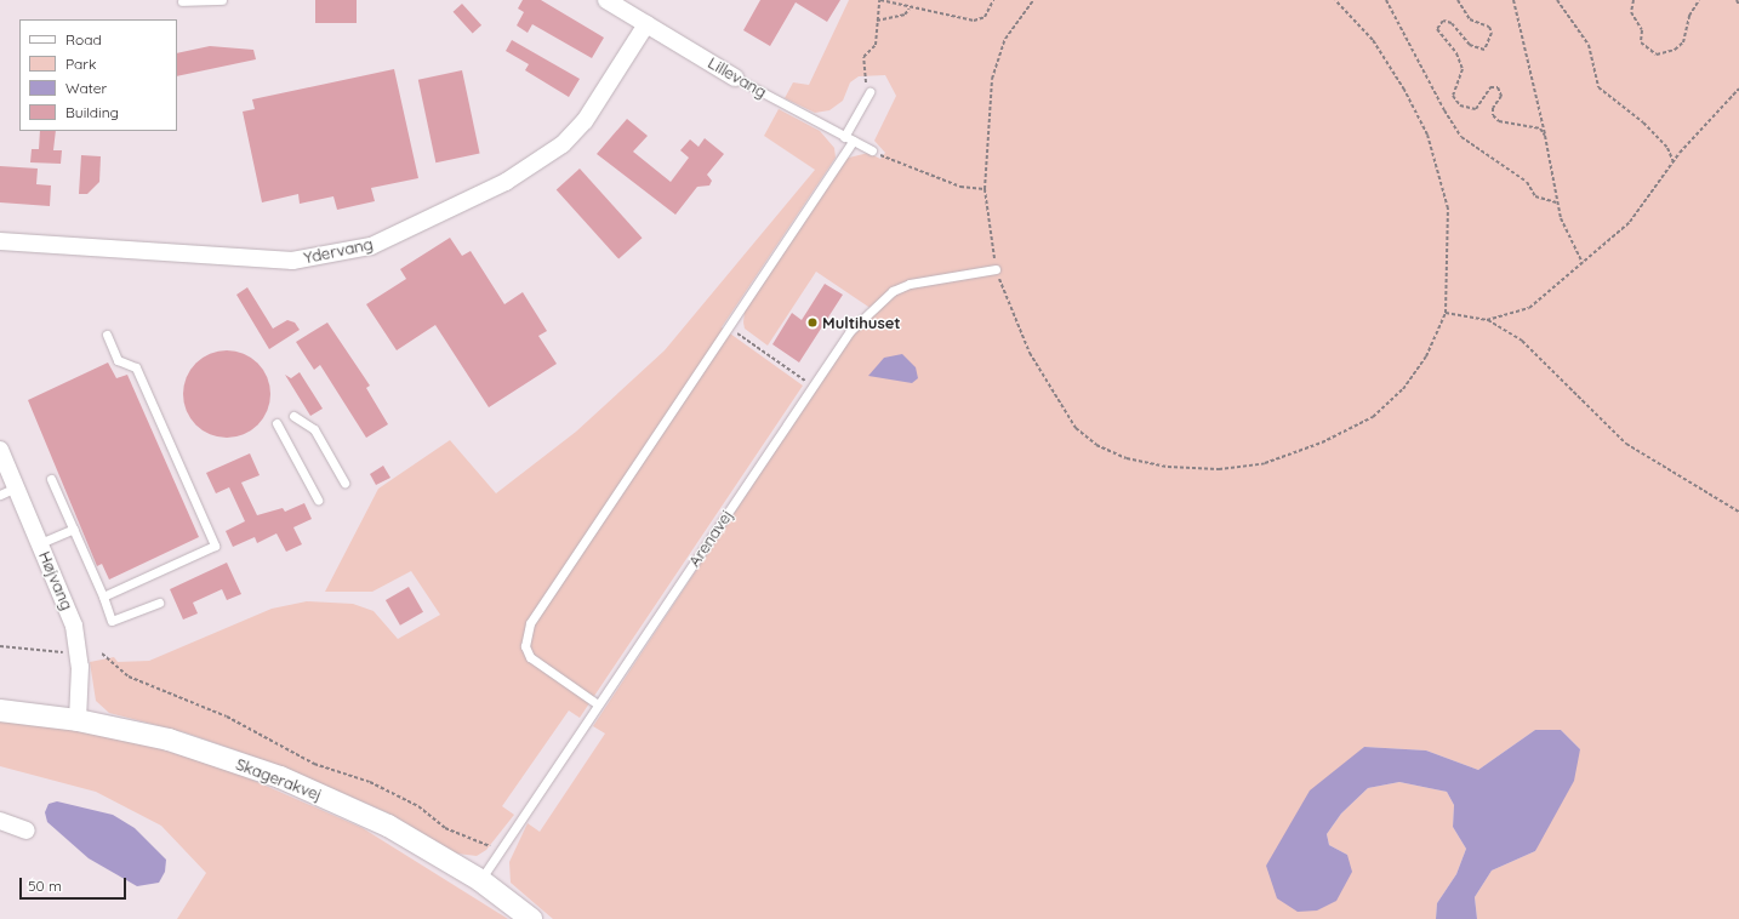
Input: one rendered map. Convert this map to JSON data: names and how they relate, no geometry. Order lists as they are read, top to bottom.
{
  "streets": {
    "street": [
      "Lillevang",
      "Ydervang",
      "Højvang",
      "Skagerakvej"
    ],
    "lane": ["Arenavej"]
  },
  "crossings": [
    ["Lillevang", "Ydervang"],
    ["Arenavej", "Skagerakvej"],
    ["Højvang", "Skagerakvej"]
  ],
  "places": ["Multihuset"],
  "legend": [
    "Road",
    "Park",
    "Water",
    "Building"
  ],
  "scale_bar": "50 m"
}
